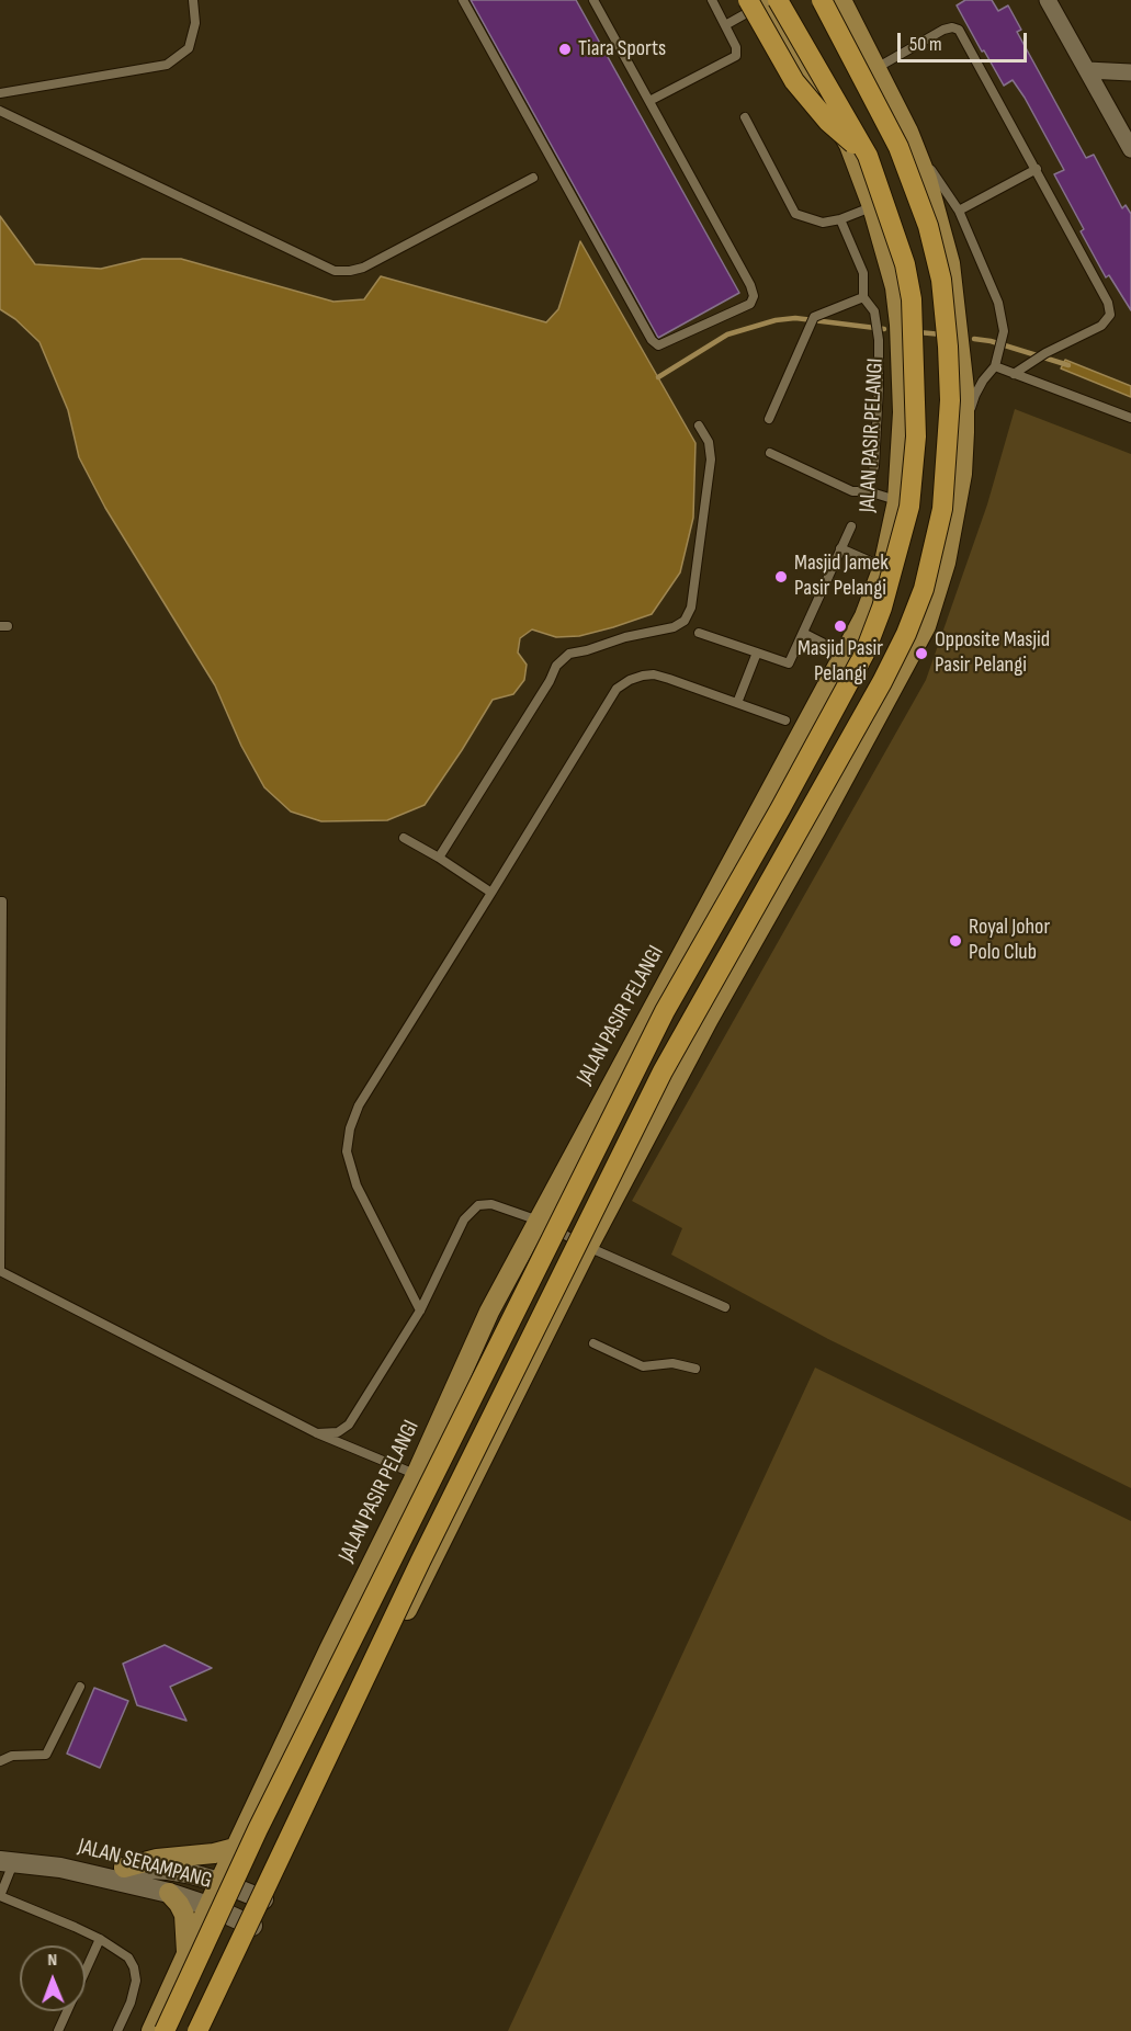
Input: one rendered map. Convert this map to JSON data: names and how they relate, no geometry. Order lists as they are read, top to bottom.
{
  "streets": {
    "main road": ["JALAN PASIR PELANGI", "JALAN SERAMPANG"]
  },
  "crossings": [
    ["JALAN PASIR PELANGI", "JALAN SERAMPANG"]
  ],
  "places": [
    "Tiara Sports",
    "Masjid Jamek Pasir Pelangi",
    "Masjid Pasir Pelangi",
    "Opposite Masjid Pasir Pelangi",
    "Royal Johor Polo Club"
  ],
  "scale_bar": "50 m",
  "north": "top"
}
